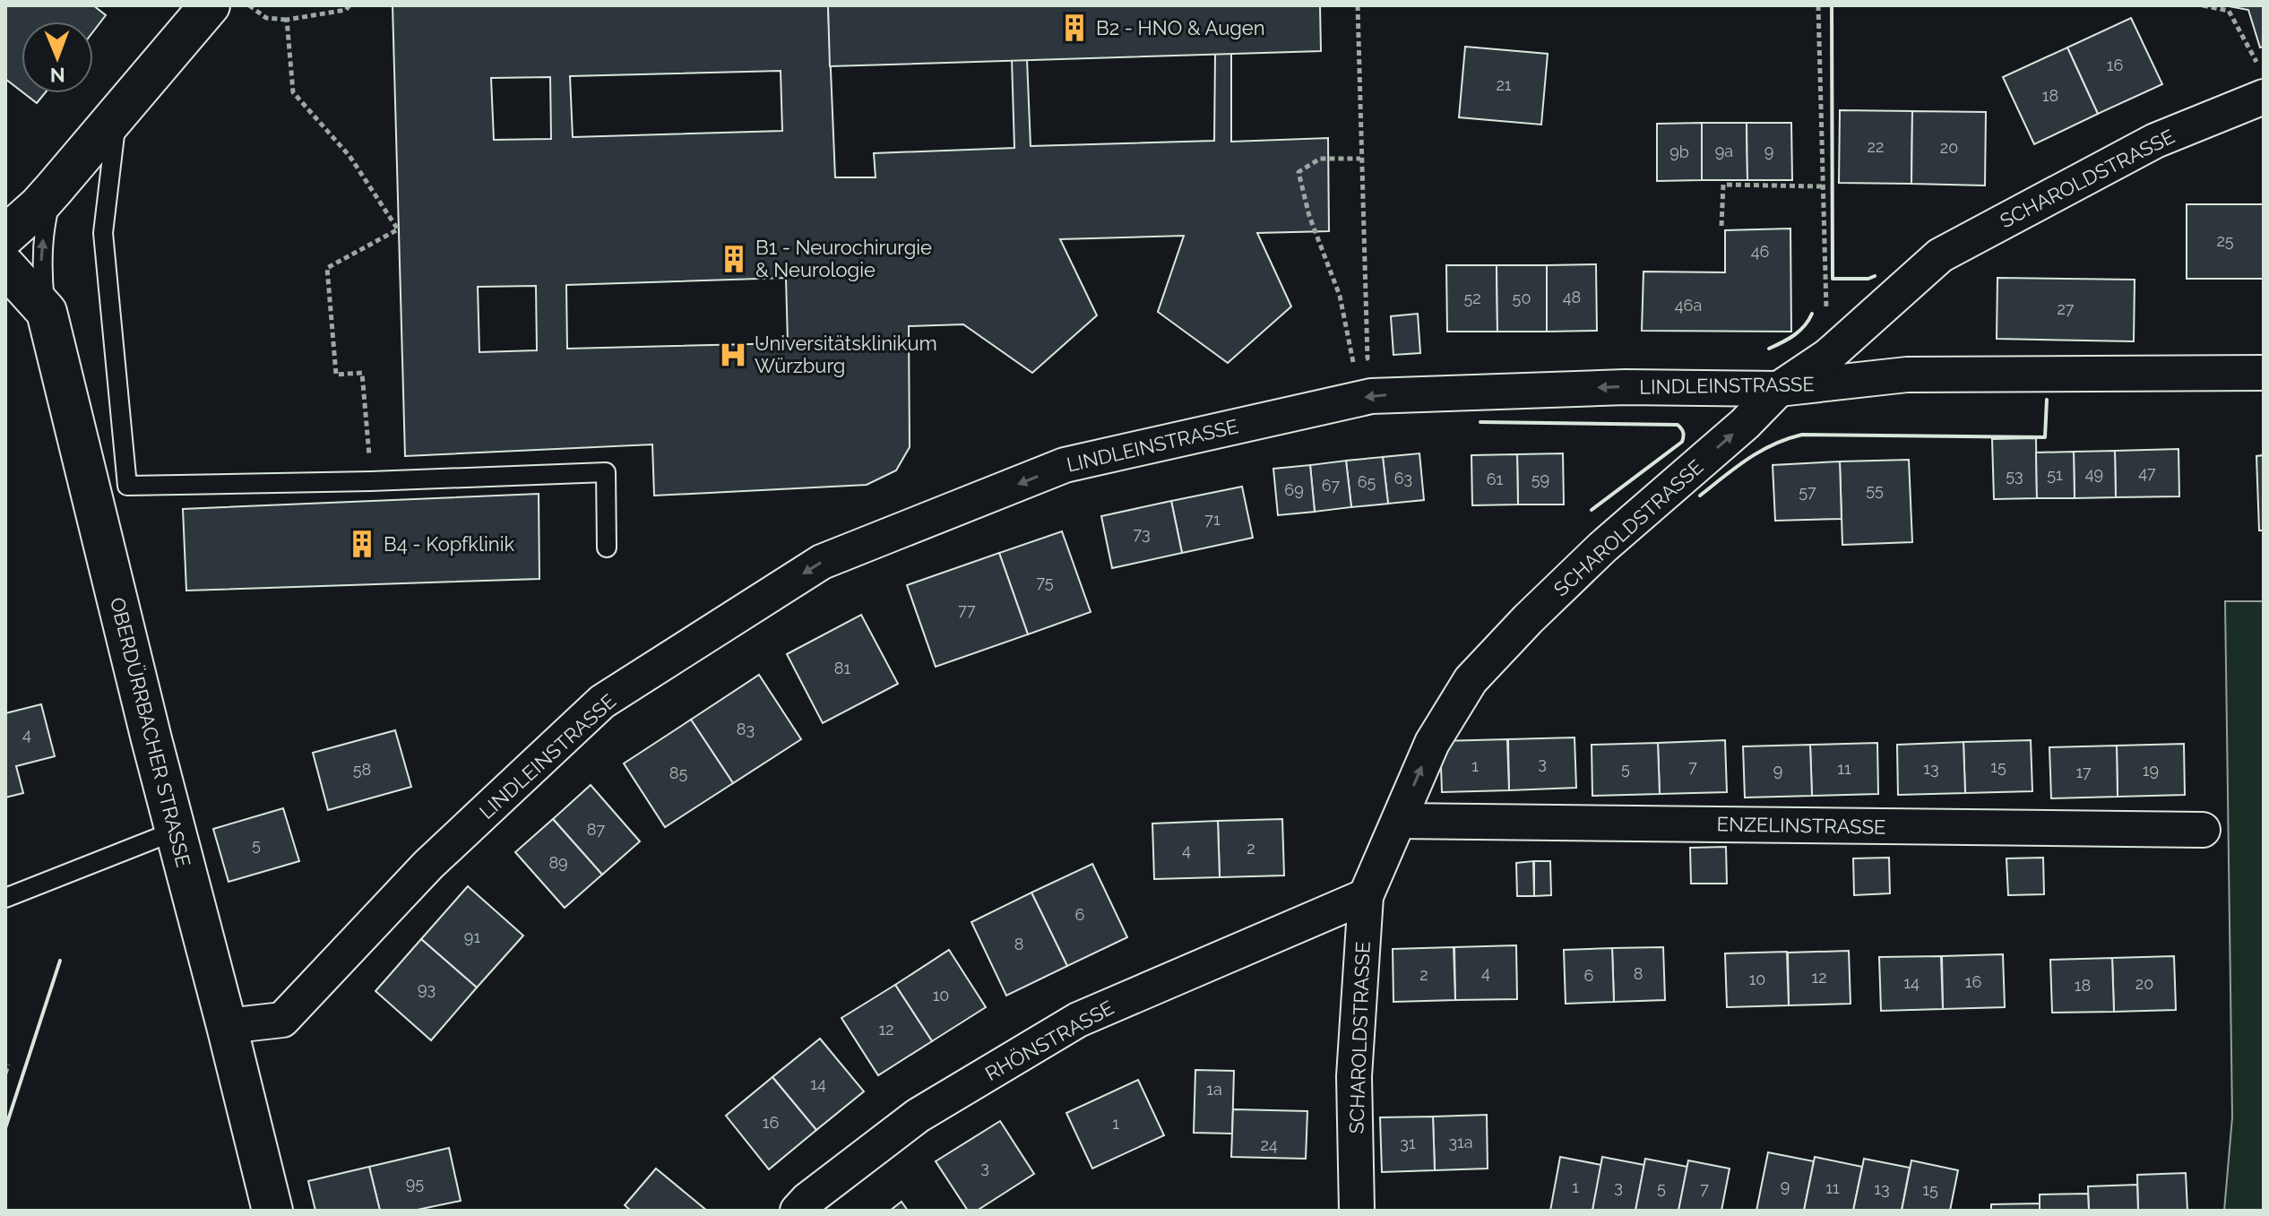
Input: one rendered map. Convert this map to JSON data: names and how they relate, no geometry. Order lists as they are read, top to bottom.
{
  "streets": {
    "street": [
      "SCHAROLDSTRASSE",
      "LINDLEINSTRASSE",
      "OBERDÜRRBACHER STRASSE",
      "ENZELINSTRASSE",
      "RHÖNSTRASSE"
    ]
  },
  "crossings": [
    ["SCHAROLDSTRASSE", "LINDLEINSTRASSE"],
    ["SCHAROLDSTRASSE", "ENZELINSTRASSE"],
    ["SCHAROLDSTRASSE", "RHÖNSTRASSE"],
    ["LINDLEINSTRASSE", "OBERDÜRRBACHER STRASSE"]
  ],
  "one_way": ["SCHAROLDSTRASSE", "LINDLEINSTRASSE"],
  "places": {
    "building": ["B2 - HNO & Augen", "B1 - Neurochirurgie & Neurologie", "B4 - Kopfklinik"],
    "hospital": ["Universitätsklinikum Würzburg"]
  },
  "house_numbers": [
    "16",
    "21",
    "18",
    "22",
    "20",
    "9a",
    "9",
    "9b",
    "25",
    "46",
    "48",
    "52",
    "50",
    "46a",
    "27",
    "47",
    "49",
    "51",
    "53",
    "63",
    "61",
    "59",
    "65",
    "67",
    "69",
    "55",
    "57",
    "71",
    "73",
    "75",
    "77",
    "81",
    "83",
    "4",
    "3",
    "1",
    "7",
    "15",
    "5",
    "11",
    "13",
    "58",
    "9",
    "19",
    "17",
    "85",
    "87",
    "5",
    "2",
    "4",
    "89",
    "6",
    "91",
    "8",
    "4",
    "8",
    "2",
    "6",
    "12",
    "10",
    "16",
    "14",
    "20",
    "18",
    "93",
    "10",
    "12",
    "14",
    "1a",
    "16",
    "1",
    "31a",
    "31",
    "24",
    "3",
    "95",
    "9",
    "1",
    "3",
    "5",
    "11",
    "7",
    "13",
    "15"
  ],
  "north": "bottom"
}
